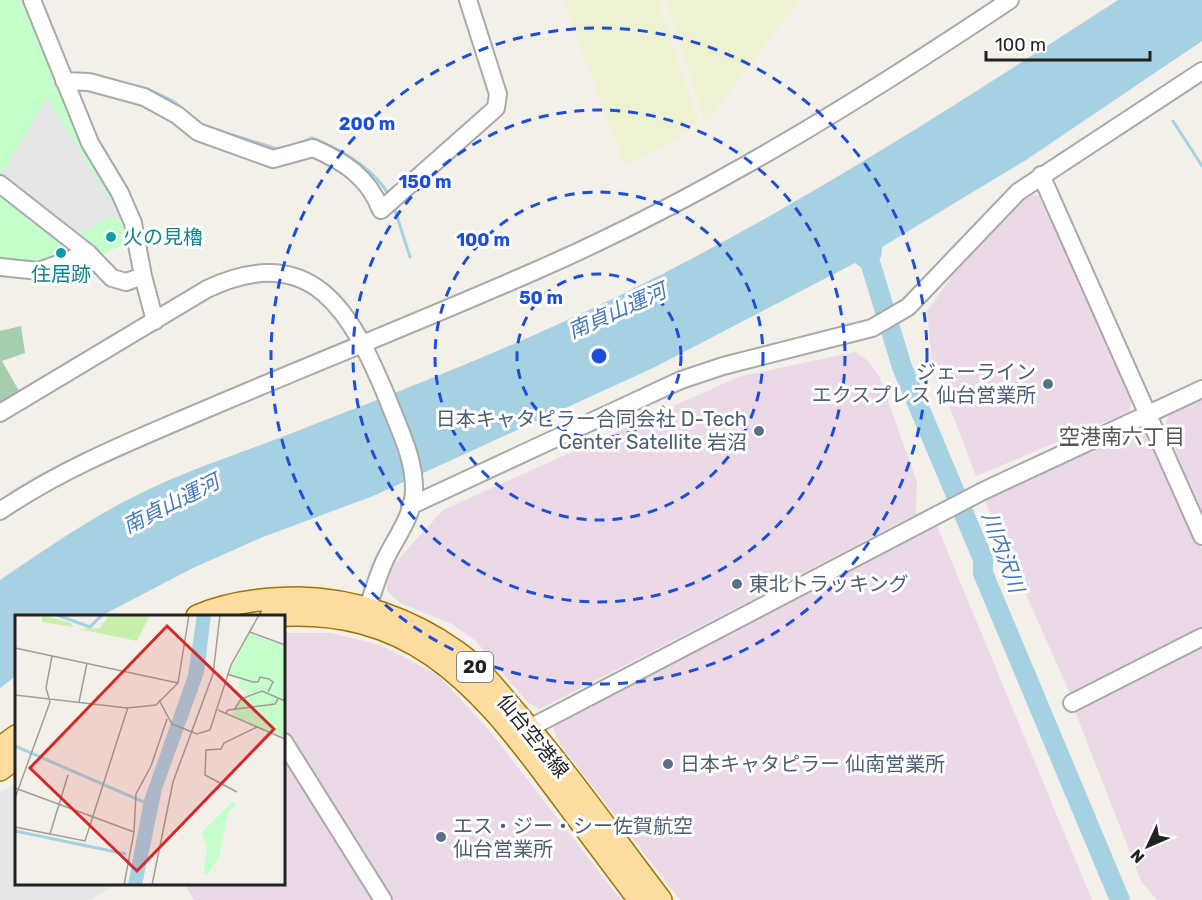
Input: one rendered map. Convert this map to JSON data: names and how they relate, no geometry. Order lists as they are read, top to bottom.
{
  "streets": {
    "main road": ["20", "仙台空港線"]
  },
  "districts": ["空港南六丁目"],
  "water": ["南貞山運河", "川内沢川"],
  "places": [
    "火の見櫓",
    "住居跡",
    "ジェーライン エクスプレス 仙台営業所",
    "日本キャタピラー合同会社 D-Tech Center Satellite 岩沼",
    "東北トラッキング",
    "日本キャタピラー 仙南営業所",
    "エス・ジー・シー佐賀航空 仙台営業所"
  ],
  "scale_bar": "100 m",
  "north": "bottom left",
  "rings": [
    "200 m",
    "150 m",
    "100 m",
    "50 m"
  ]
}
